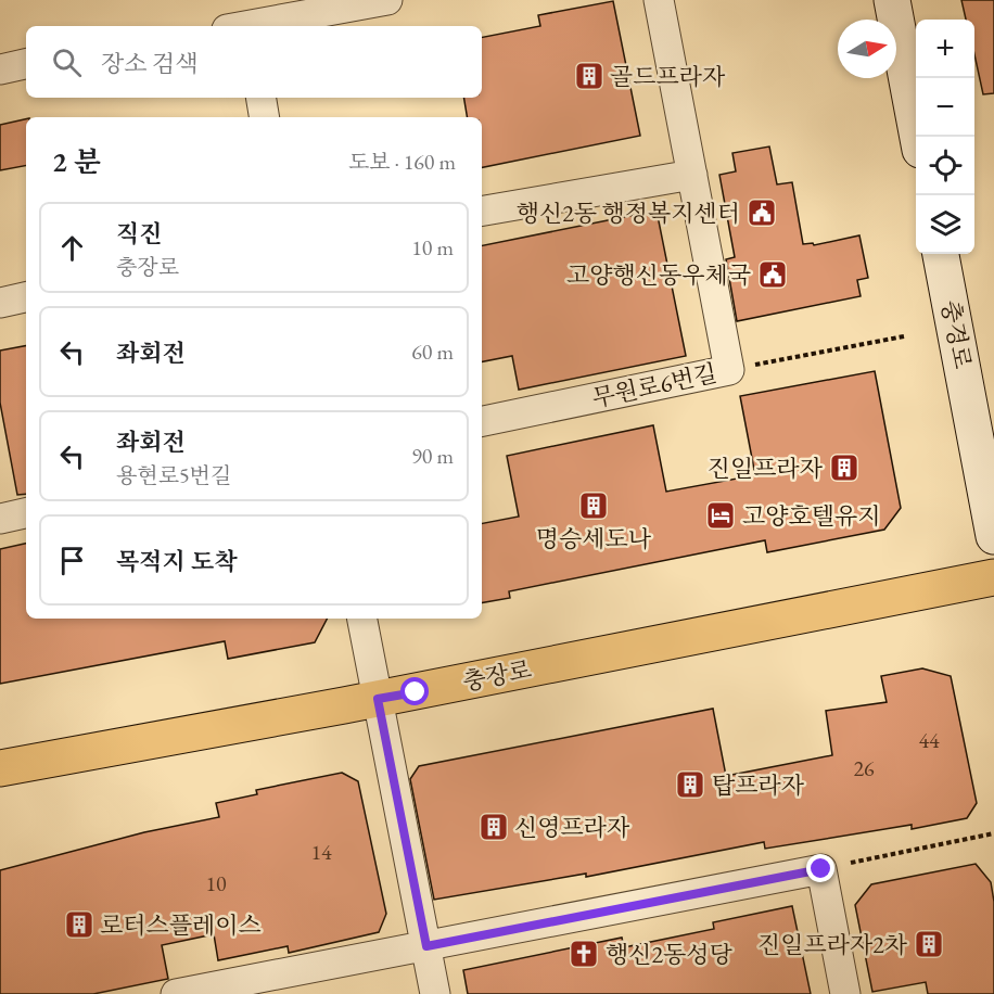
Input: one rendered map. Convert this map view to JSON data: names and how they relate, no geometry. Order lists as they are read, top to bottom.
{
  "streets": {
    "main road": ["충경로", "충장로"],
    "street": ["무원로6번길"]
  },
  "places": {
    "building": [
      "골드프라자",
      "진일프라자",
      "명승세도나",
      "탑프라자",
      "신영프라자",
      "로터스플레이스",
      "진일프라자2차"
    ],
    "public building": ["행신2동 행정복지센터", "고양행신동우체국"],
    "hotel": ["고양호텔유지"],
    "church": ["행신2동성당"]
  },
  "house_numbers": [
    "44",
    "26",
    "14",
    "10"
  ],
  "north": "right",
  "page": {
    "map_buttons": ["+", "−"],
    "search": "장소 검색",
    "heading": ["2 분", "도보 · 160 m"],
    "list": [
      ["직진", "충장로", "10 m"],
      ["좌회전", "60 m"],
      ["좌회전", "용현로5번길", "90 m"],
      "목적지 도착"
    ]
  }
}
